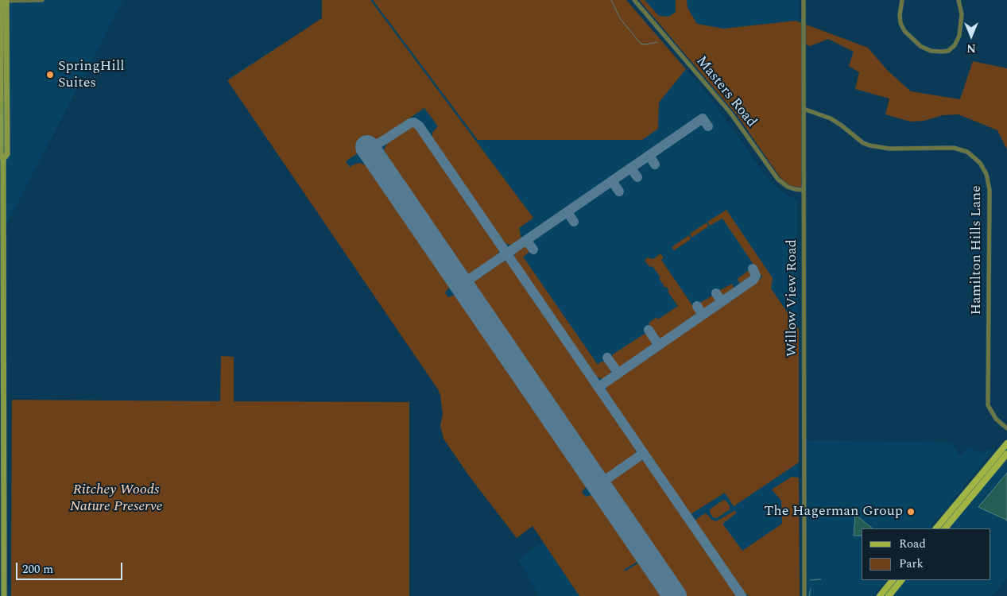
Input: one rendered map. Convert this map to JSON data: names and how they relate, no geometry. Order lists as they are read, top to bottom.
{
  "streets": {
    "street": ["Masters Road", "Hamilton Hills Lane", "Willow View Road"]
  },
  "crossings": [
    ["Masters Road", "Willow View Road"],
    ["Hamilton Hills Lane", "Willow View Road"]
  ],
  "parks": ["Ritchey Woods Nature Preserve"],
  "places": ["SpringHill Suites", "The Hagerman Group"],
  "legend": ["Road", "Park"],
  "scale_bar": "200 m",
  "north": "bottom"
}
